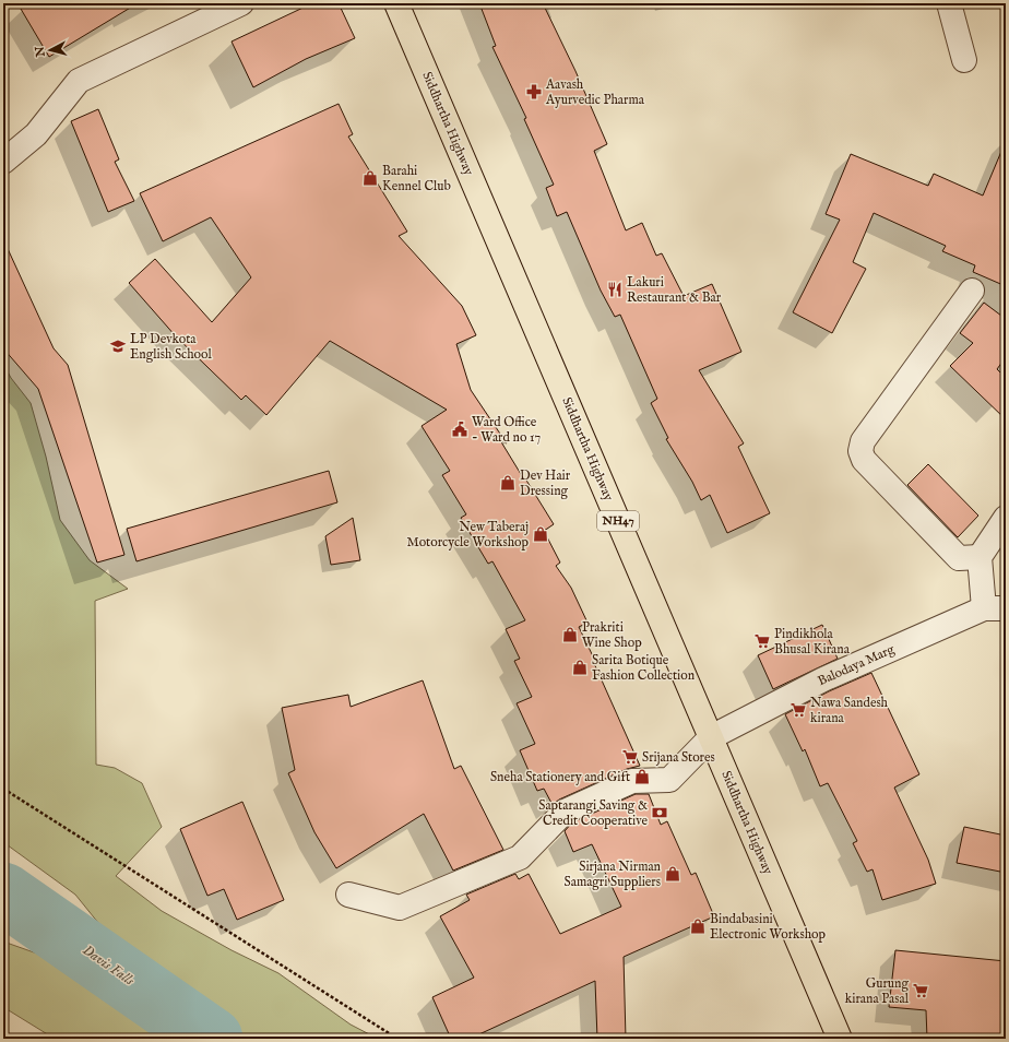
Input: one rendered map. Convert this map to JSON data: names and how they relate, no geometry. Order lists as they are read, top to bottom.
{
  "streets": {
    "highway": ["Siddhartha Highway", "NH47"],
    "street": ["Balodaya Marg"]
  },
  "crossings": [
    ["Siddhartha Highway", "Balodaya Marg"]
  ],
  "water": ["Davis Falls"],
  "places": {
    "pharmacy": ["Aavash Ayurvedic Pharma"],
    "shop": [
      "Barahi Kennel Club",
      "Dev Hair Dressing",
      "New Taberaj Motorcycle Workshop",
      "Prakriti Wine Shop",
      "Sarita Botique Fashion Collection",
      "Sneha Stationery and Gift",
      "Sirjana Nirman Samagri Suppliers",
      "Bindabasini Electronic Workshop"
    ],
    "restaurant": ["Lakuri Restaurant & Bar"],
    "school or university": ["LP Devkota English School"],
    "public building": ["Ward Office - Ward no 17"],
    "supermarket": [
      "Pindikhola Bhusal Kirana",
      "Nawa Sandesh kirana",
      "Srijana Stores",
      "Gurung kirana Pasal"
    ],
    "bank": ["Saptarangi Saving & Credit Cooperative"]
  },
  "north": "left"
}
